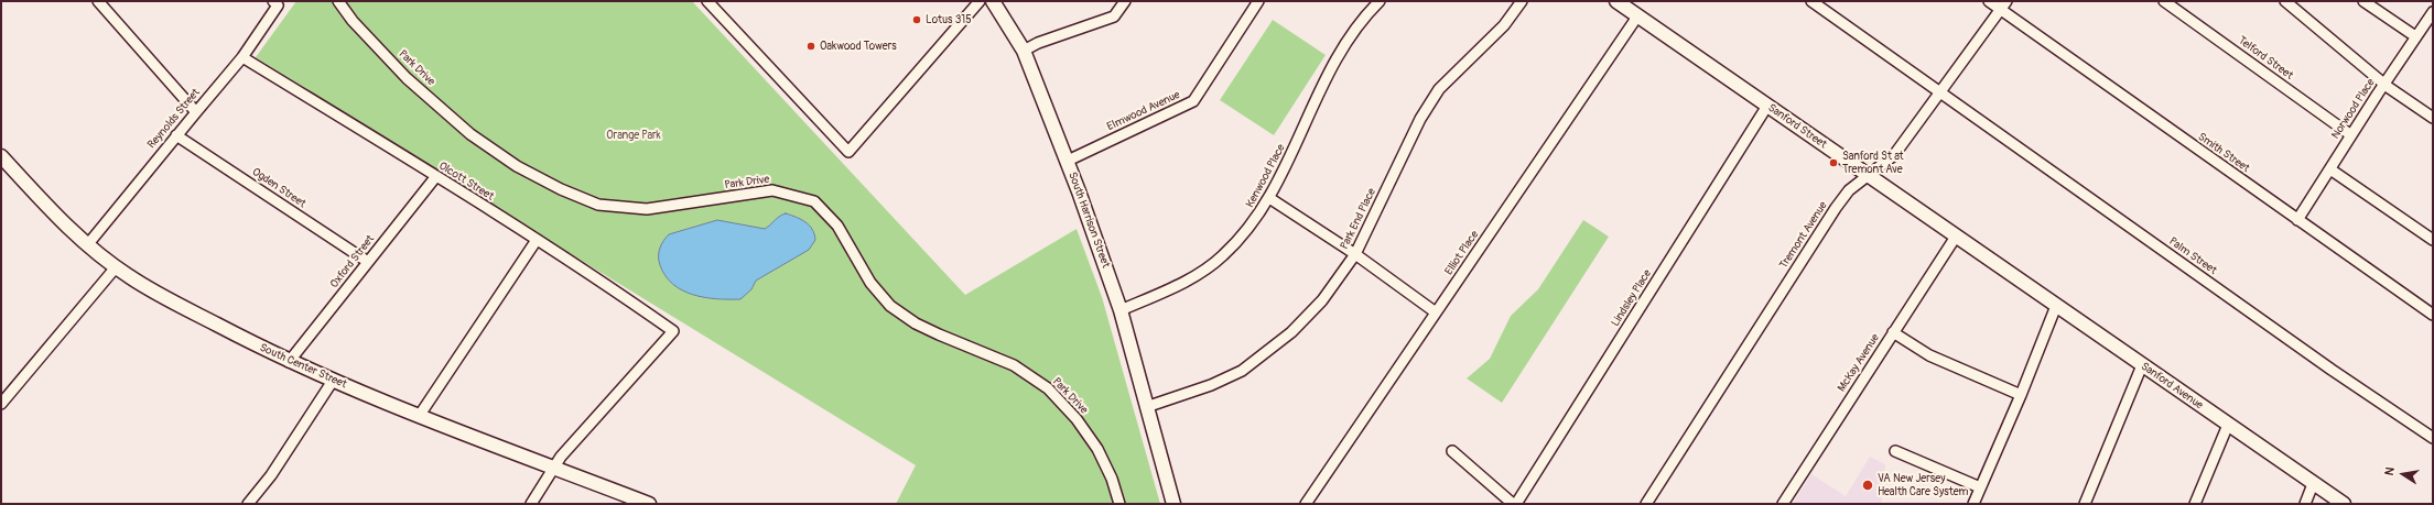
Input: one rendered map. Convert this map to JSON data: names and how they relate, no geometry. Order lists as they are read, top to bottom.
{
  "streets": {
    "main road": [
      "Sanford Street",
      "South Harrison Street",
      "South Center Street",
      "Sanford Avenue"
    ],
    "street": [
      "Telford Street",
      "Park Drive",
      "Norwood Place",
      "Elmwood Avenue",
      "Reynolds Street",
      "Smith Street",
      "Kenwood Place",
      "Olcott Street",
      "Ogden Street",
      "Park End Place",
      "Tremont Avenue",
      "Elliot Place",
      "Palm Street",
      "Oxford Street",
      "Lindsley Place",
      "McKay Avenue"
    ]
  },
  "crossings": [
    ["Telford Street", "Norwood Place"],
    ["Norwood Place", "Smith Street"],
    ["Elmwood Avenue", "South Harrison Street"],
    ["Reynolds Street", "Olcott Street"],
    ["Reynolds Street", "Ogden Street"],
    ["Reynolds Street", "South Center Street"],
    ["Sanford Street", "Tremont Avenue"],
    ["Sanford Street", "Elliot Place"],
    ["Sanford Street", "Lindsley Place"],
    ["Sanford Street", "McKay Avenue"],
    ["Sanford Street", "Sanford Avenue"],
    ["Smith Street", "Tremont Avenue"],
    ["Kenwood Place", "South Harrison Street"],
    ["Olcott Street", "Oxford Street"],
    ["Olcott Street", "South Center Street"],
    ["Ogden Street", "Oxford Street"],
    ["Park End Place", "South Harrison Street"],
    ["Tremont Avenue", "Palm Street"],
    ["Oxford Street", "South Center Street"]
  ],
  "parks": ["Orange Park"],
  "places": [
    "Lotus 315",
    "Oakwood Towers",
    "Sanford St at Tremont Ave",
    "VA New Jersey Health Care System"
  ],
  "north": "left"
}
